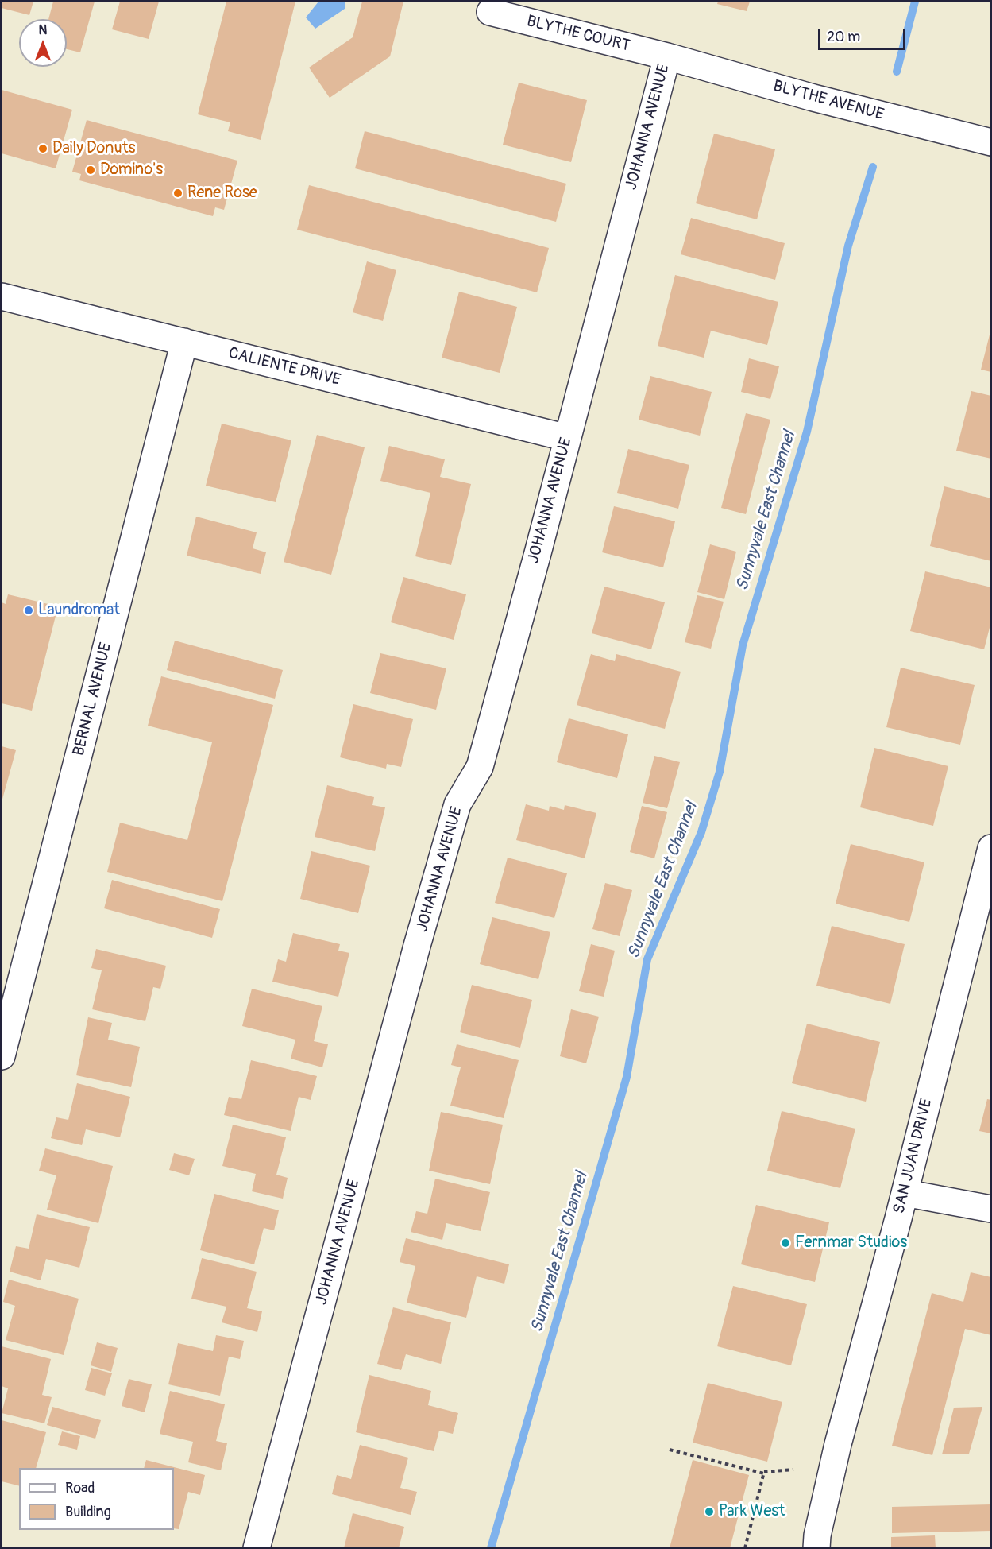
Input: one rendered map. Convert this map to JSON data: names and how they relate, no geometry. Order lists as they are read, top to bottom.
{
  "streets": {
    "street": [
      "BLYTHE COURT",
      "BLYTHE AVENUE",
      "JOHANNA AVENUE",
      "CALIENTE DRIVE",
      "BERNAL AVENUE",
      "SAN JUAN DRIVE"
    ]
  },
  "crossings": [
    ["BLYTHE COURT", "BLYTHE AVENUE"],
    ["BLYTHE COURT", "JOHANNA AVENUE"],
    ["BLYTHE AVENUE", "JOHANNA AVENUE"],
    ["JOHANNA AVENUE", "CALIENTE DRIVE"],
    ["CALIENTE DRIVE", "BERNAL AVENUE"]
  ],
  "water": ["Sunnyvale East Channel"],
  "places": [
    "Daily Donuts",
    "Domino's",
    "Rene Rose",
    "Laundromat",
    "Fernmar Studios",
    "Park West"
  ],
  "legend": ["Road", "Building"],
  "scale_bar": "20 m",
  "north": "top"
}
